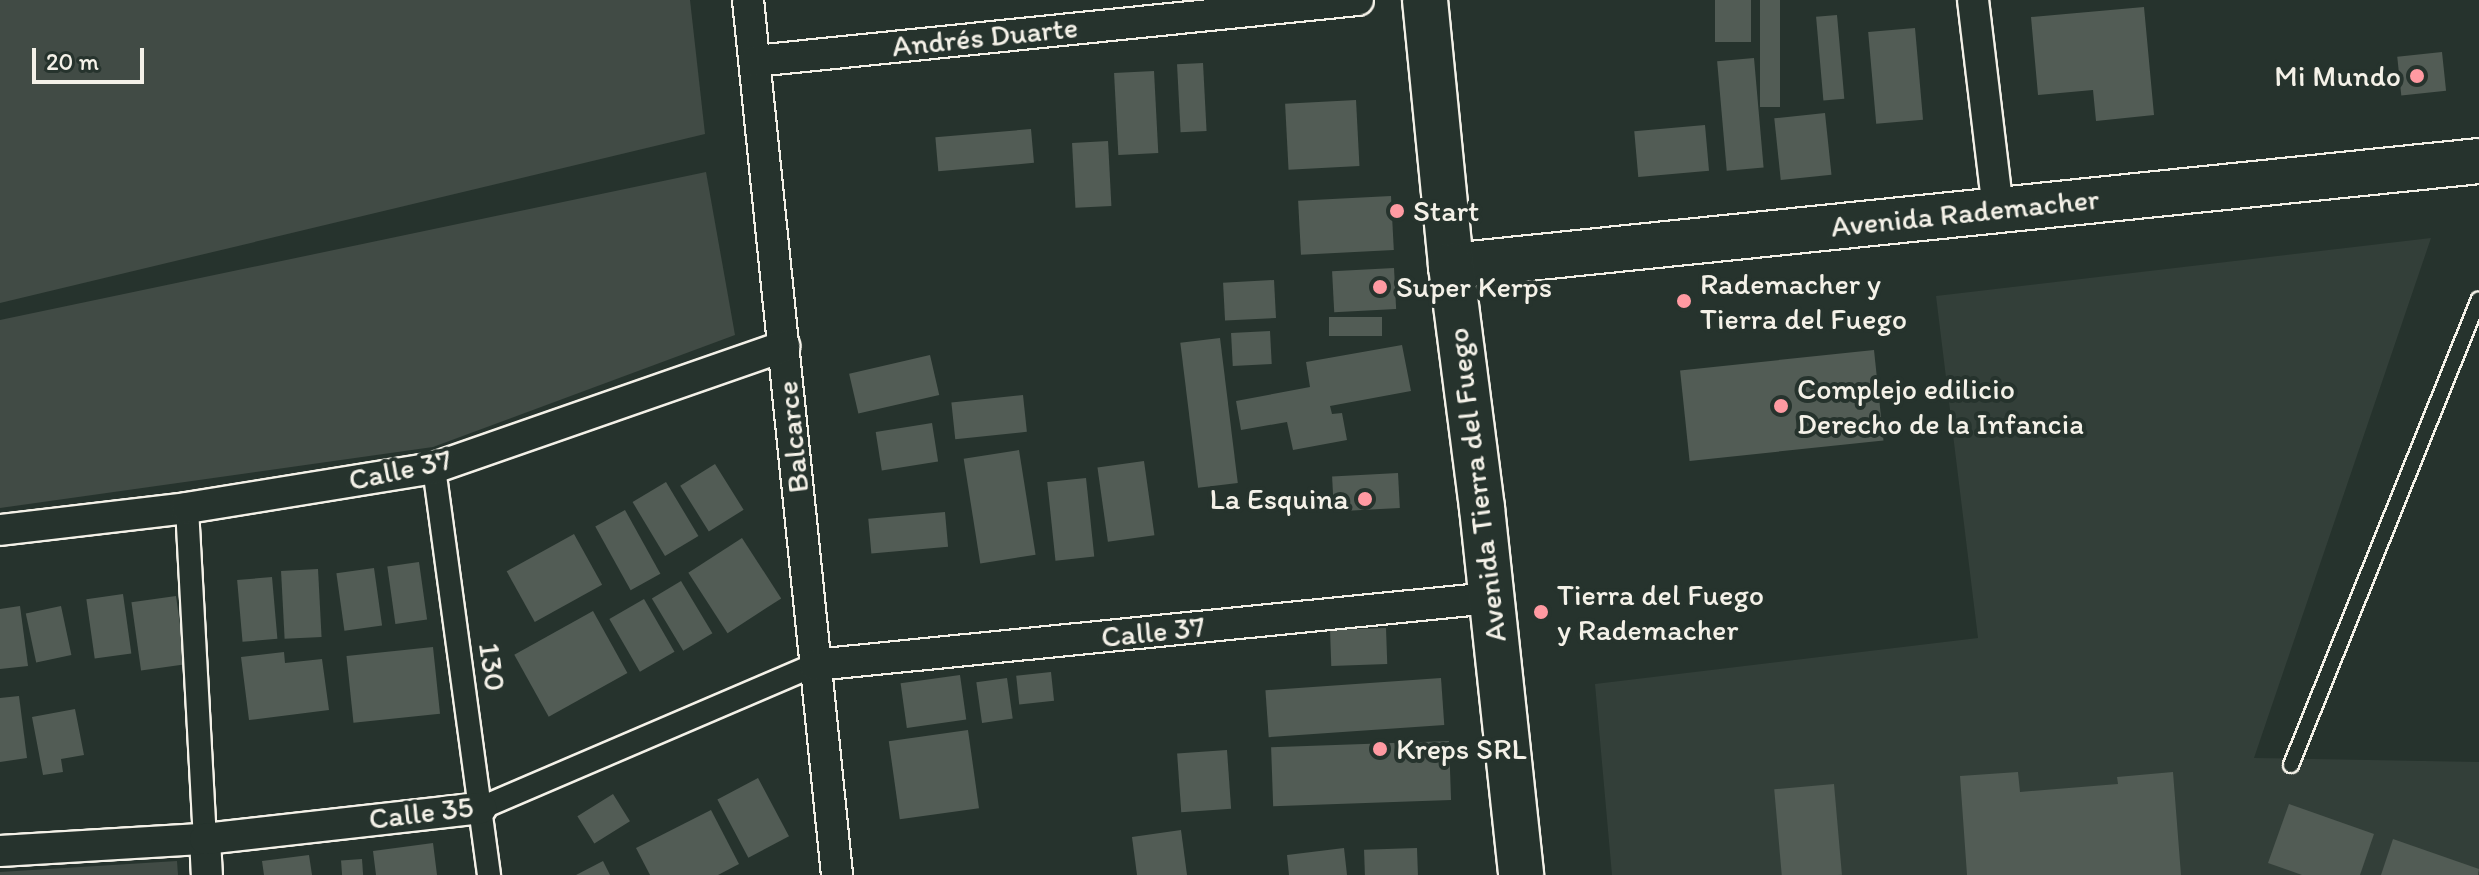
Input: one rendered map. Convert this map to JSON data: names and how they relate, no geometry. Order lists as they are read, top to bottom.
{
  "streets": {
    "main road": ["Avenida Rademacher", "Avenida Tierra del Fuego"],
    "street": [
      "Andrés Duarte",
      "Balcarce",
      "Calle 37",
      "130",
      "Calle 35"
    ]
  },
  "crossings": [
    ["Andrés Duarte", "Balcarce"],
    ["Avenida Rademacher", "Avenida Tierra del Fuego"],
    ["Balcarce", "Calle 37"],
    ["Balcarce", "Calle 35"],
    ["Calle 37", "Avenida Tierra del Fuego"],
    ["Calle 37", "130"],
    ["Calle 37", "Calle 35"],
    ["130", "Calle 35"]
  ],
  "places": [
    "Mi Mundo",
    "Start",
    "Super Kerps",
    "Rademacher y Tierra del Fuego",
    "Complejo edilicio Derecho de la Infancia",
    "La Esquina",
    "Tierra del Fuego y Rademacher",
    "Kreps SRL"
  ],
  "scale_bar": "20 m"
}
